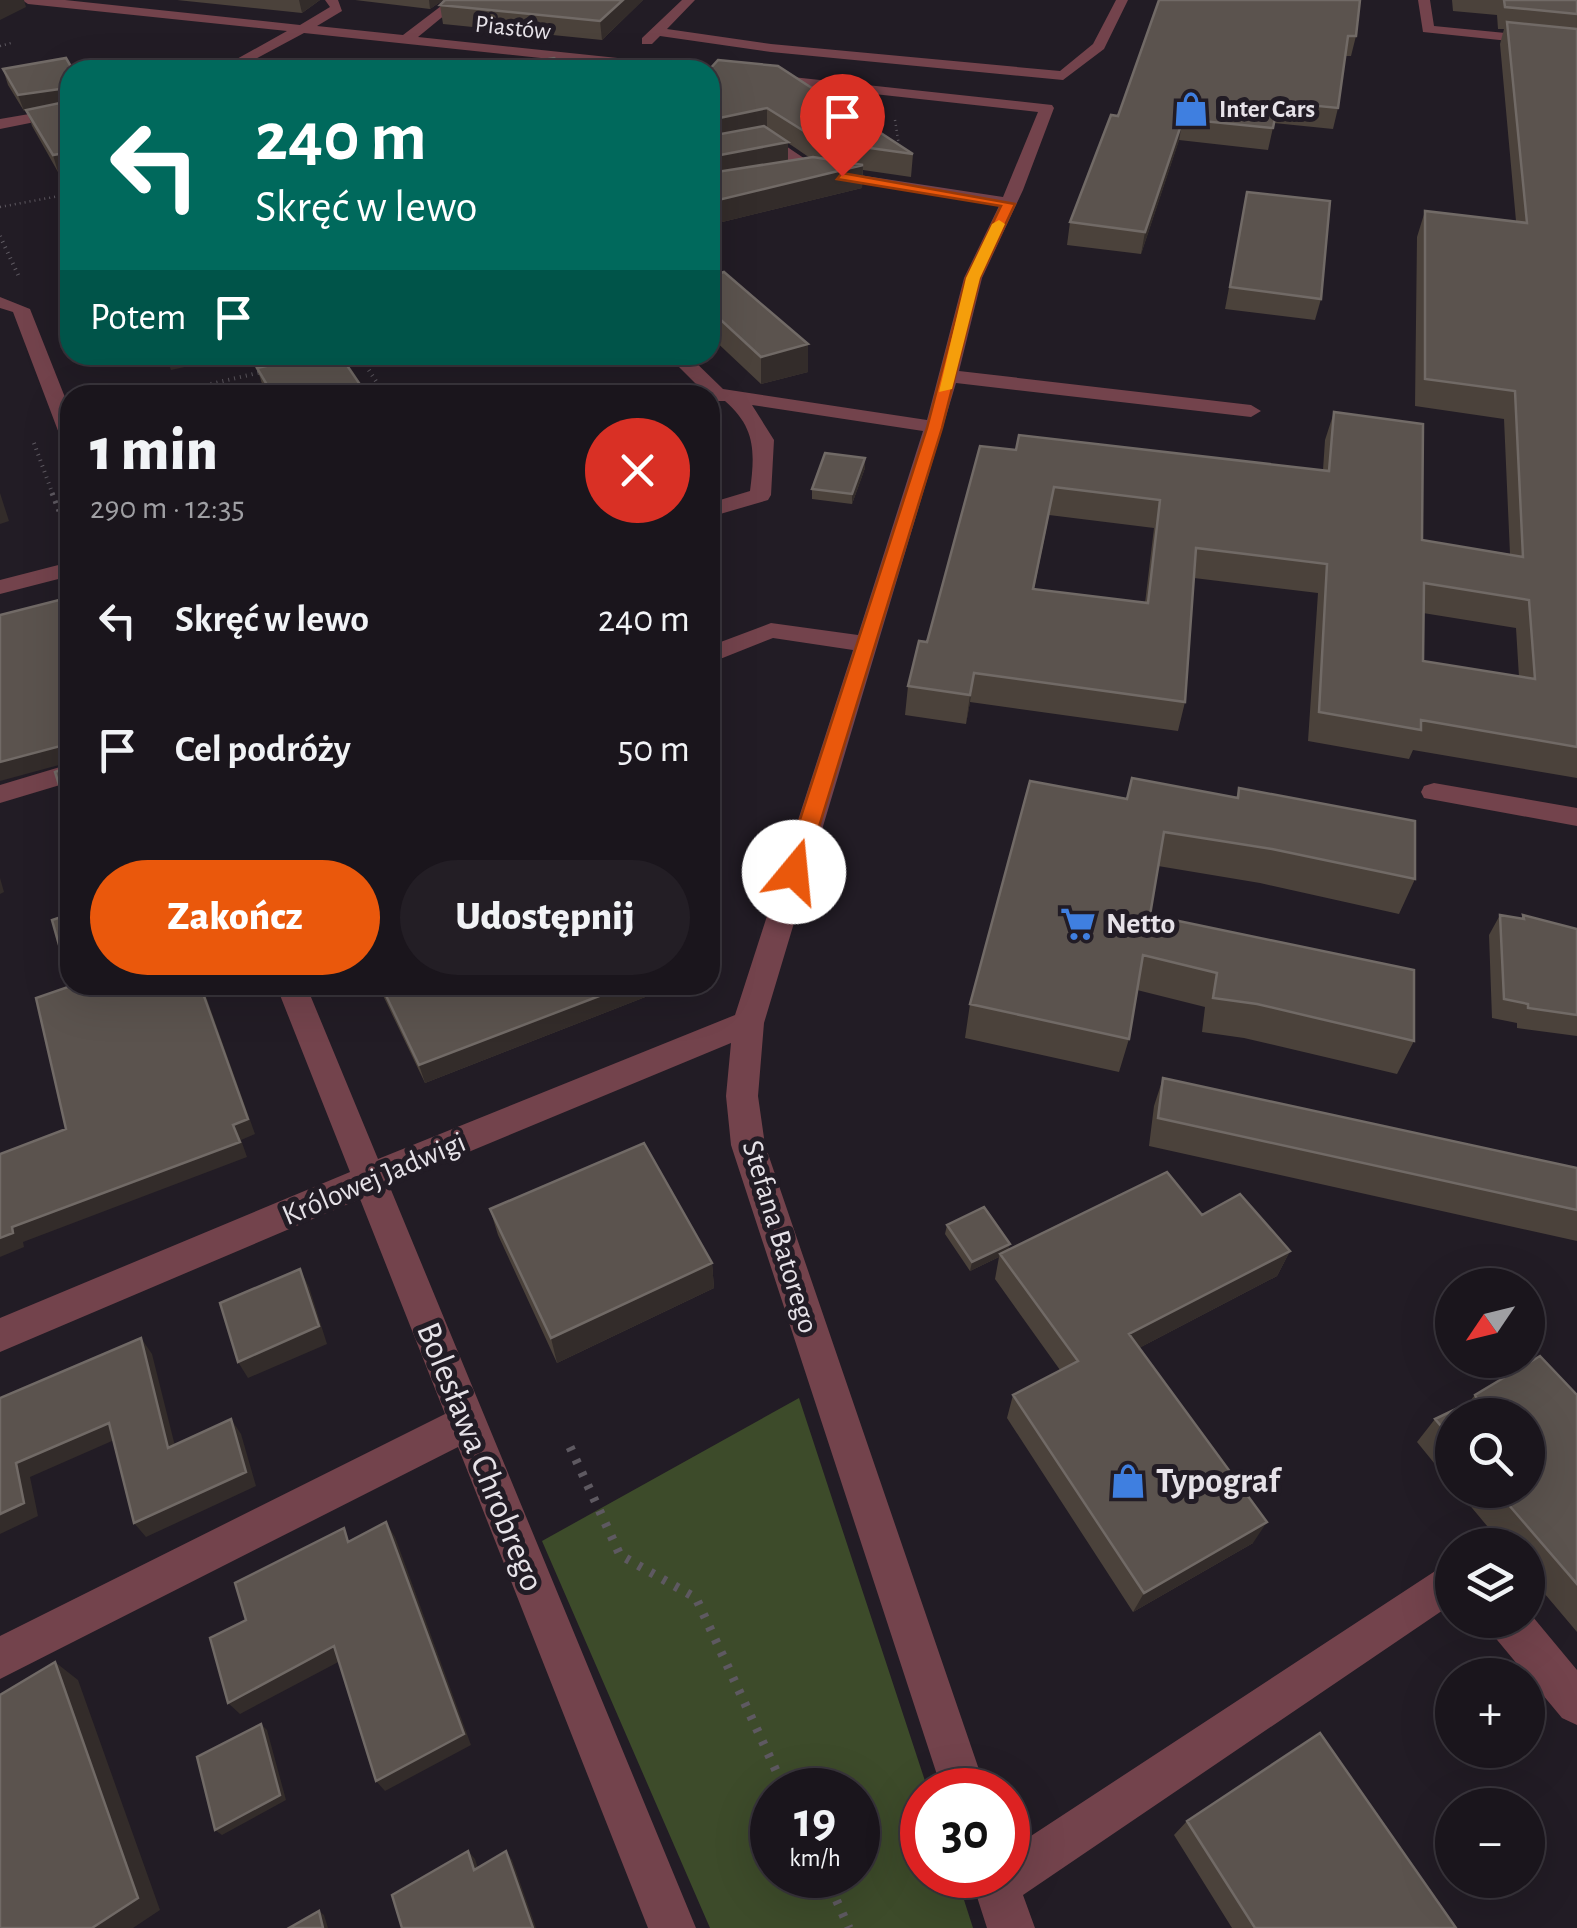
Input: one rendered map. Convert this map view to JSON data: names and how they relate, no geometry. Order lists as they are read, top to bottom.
{
  "streets": {
    "street": [
      "Piastów",
      "Królowej Jadwigi",
      "Stefana Batorego",
      "Bolesława Chrobrego"
    ]
  },
  "crossings": [
    ["Królowej Jadwigi", "Stefana Batorego"],
    ["Królowej Jadwigi", "Bolesława Chrobrego"]
  ],
  "places": {
    "shop": ["Inter Cars", "Typograf"],
    "supermarket": ["Netto"]
  },
  "north": "bottom left",
  "page": {
    "turn": ["240 m", "Skręć w lewo"],
    "then": "Potem",
    "heading": ["1 min", "290 m · 12:35"],
    "list": [
      {
        "name": "Skręć w lewo",
        "value": "240 m"
      },
      {
        "name": "Cel podróży",
        "value": "50 m"
      }
    ],
    "buttons": ["Zakończ", "Udostępnij"],
    "map_buttons": ["+", "−"],
    "speed": "19 km/h",
    "limit": "30"
  }
}
